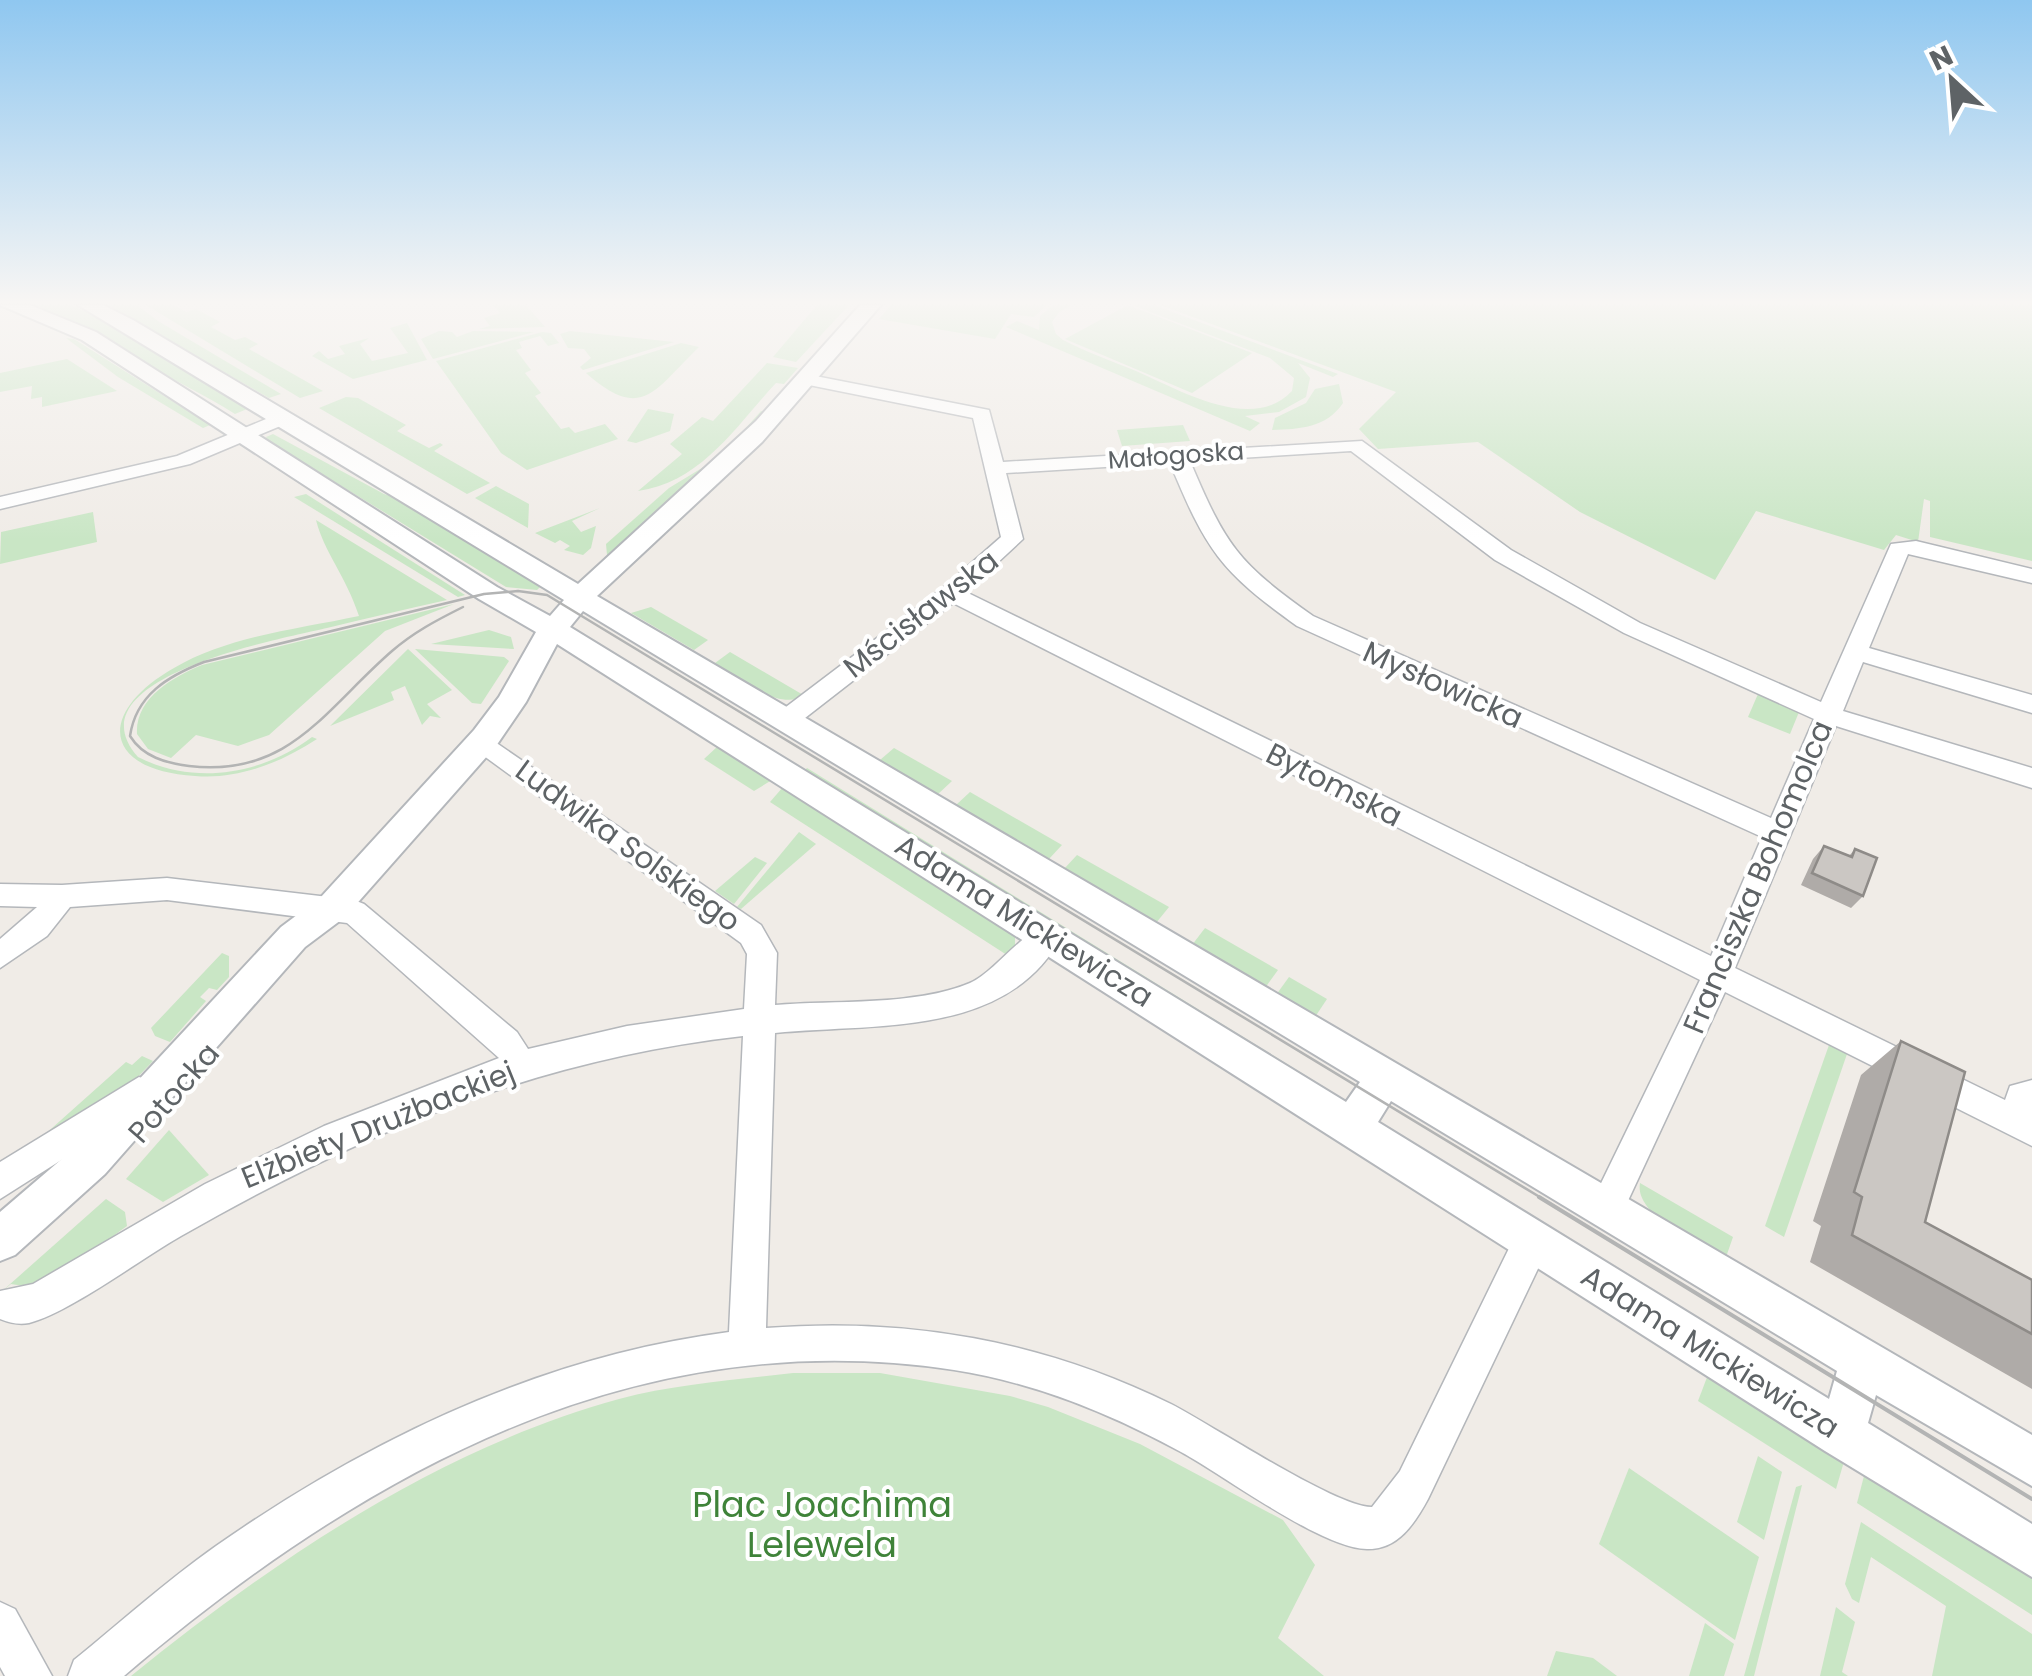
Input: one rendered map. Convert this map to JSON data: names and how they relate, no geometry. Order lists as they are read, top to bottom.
{
  "streets": {
    "street": [
      "Małogoska",
      "Mścisławska",
      "Mysłowicka",
      "Bytomska",
      "Ludwika Solskiego",
      "Franciszka Bohomolca",
      "Adama Mickiewicza",
      "Potocka",
      "Elżbiety Drużbackiej"
    ]
  },
  "crossings": [
    ["Małogoska", "Mścisławska"],
    ["Małogoska", "Mysłowicka"],
    ["Małogoska", "Franciszka Bohomolca"],
    ["Mścisławska", "Bytomska"],
    ["Mścisławska", "Adama Mickiewicza"],
    ["Mysłowicka", "Franciszka Bohomolca"],
    ["Bytomska", "Franciszka Bohomolca"],
    ["Ludwika Solskiego", "Potocka"],
    ["Ludwika Solskiego", "Elżbiety Drużbackiej"],
    ["Franciszka Bohomolca", "Adama Mickiewicza"],
    ["Adama Mickiewicza", "Potocka"],
    ["Adama Mickiewicza", "Elżbiety Drużbackiej"]
  ],
  "parks": ["Plac Joachima Lelewela"],
  "north": "top left"
}
